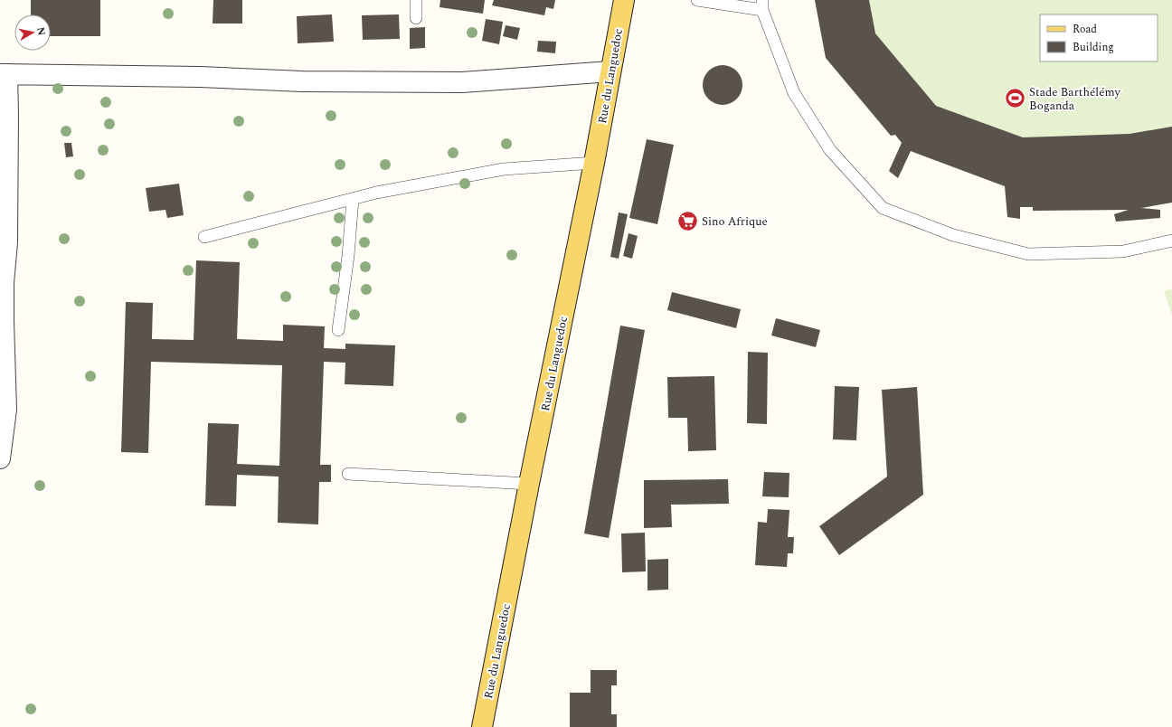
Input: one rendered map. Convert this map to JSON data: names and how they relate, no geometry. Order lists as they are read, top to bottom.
{
  "streets": {
    "main road": ["Rue du Languedoc"]
  },
  "places": {
    "sports": ["Stade Barthélémy Boganda"],
    "supermarket": ["Sino Afrique"]
  },
  "legend": ["Road", "Building"],
  "north": "right"
}
